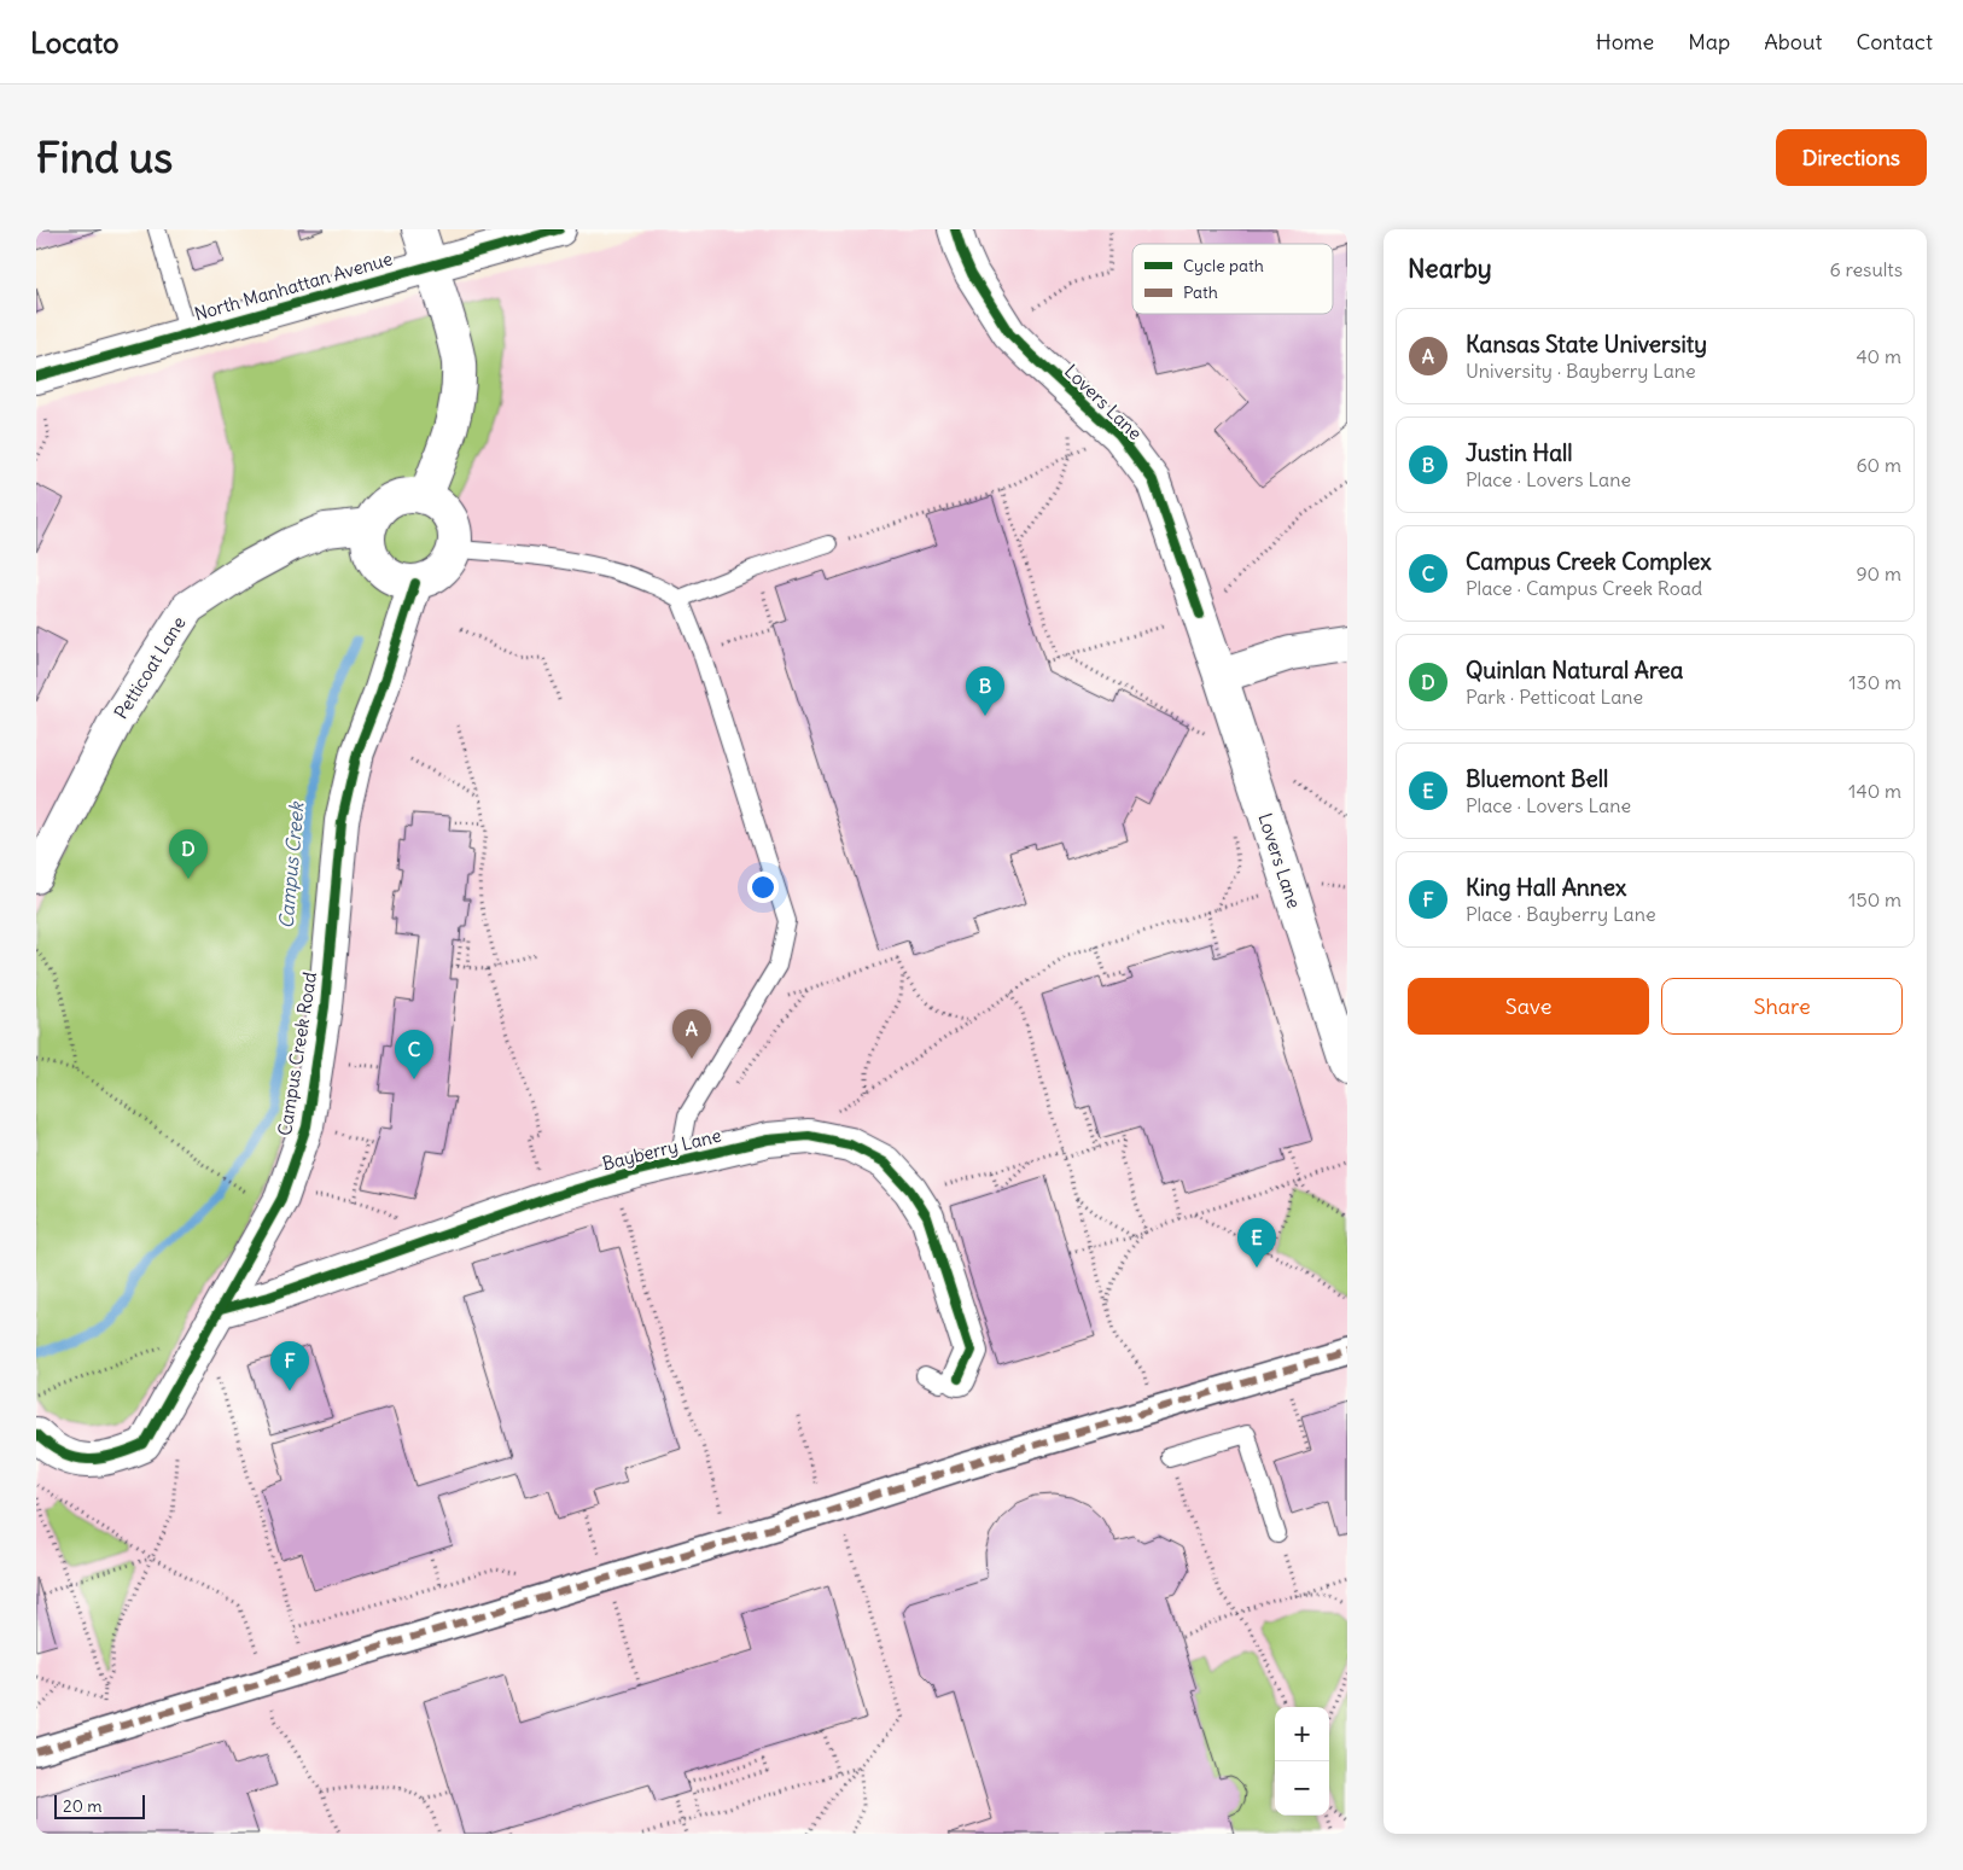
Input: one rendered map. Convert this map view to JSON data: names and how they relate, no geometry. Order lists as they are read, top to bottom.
{
  "streets": {
    "street": [
      "North Manhattan Avenue",
      "Lovers Lane",
      "Petticoat Lane",
      "Campus Creek Road",
      "Bayberry Lane"
    ]
  },
  "crossings": [
    ["Petticoat Lane", "Campus Creek Road"],
    ["Campus Creek Road", "Bayberry Lane"]
  ],
  "water": ["Campus Creek"],
  "legend": ["Cycle path", "Path"],
  "scale_bar": "20 m",
  "page": {
    "header": "Locato",
    "nav": [
      "Home",
      "Map",
      "About",
      "Contact"
    ],
    "buttons": [
      "Directions",
      ["Save", "Share"]
    ],
    "title": "Find us",
    "heading": ["Nearby", "6 results"],
    "list": [
      {
        "mark": "A",
        "name": "Kansas State University",
        "note": "University · Bayberry Lane",
        "value": "40 m"
      },
      {
        "mark": "B",
        "name": "Justin Hall",
        "note": "Place · Lovers Lane",
        "value": "60 m"
      },
      {
        "mark": "C",
        "name": "Campus Creek Complex",
        "note": "Place · Campus Creek Road",
        "value": "90 m"
      },
      {
        "mark": "D",
        "name": "Quinlan Natural Area",
        "note": "Park · Petticoat Lane",
        "value": "130 m"
      },
      {
        "mark": "E",
        "name": "Bluemont Bell",
        "note": "Place · Lovers Lane",
        "value": "140 m"
      },
      {
        "mark": "F",
        "name": "King Hall Annex",
        "note": "Place · Bayberry Lane",
        "value": "150 m"
      }
    ],
    "pins": [
      "B",
      "D",
      "A",
      "C",
      "E",
      "F"
    ],
    "map_buttons": ["+", "−"],
    "scale": "20 m"
  }
}
